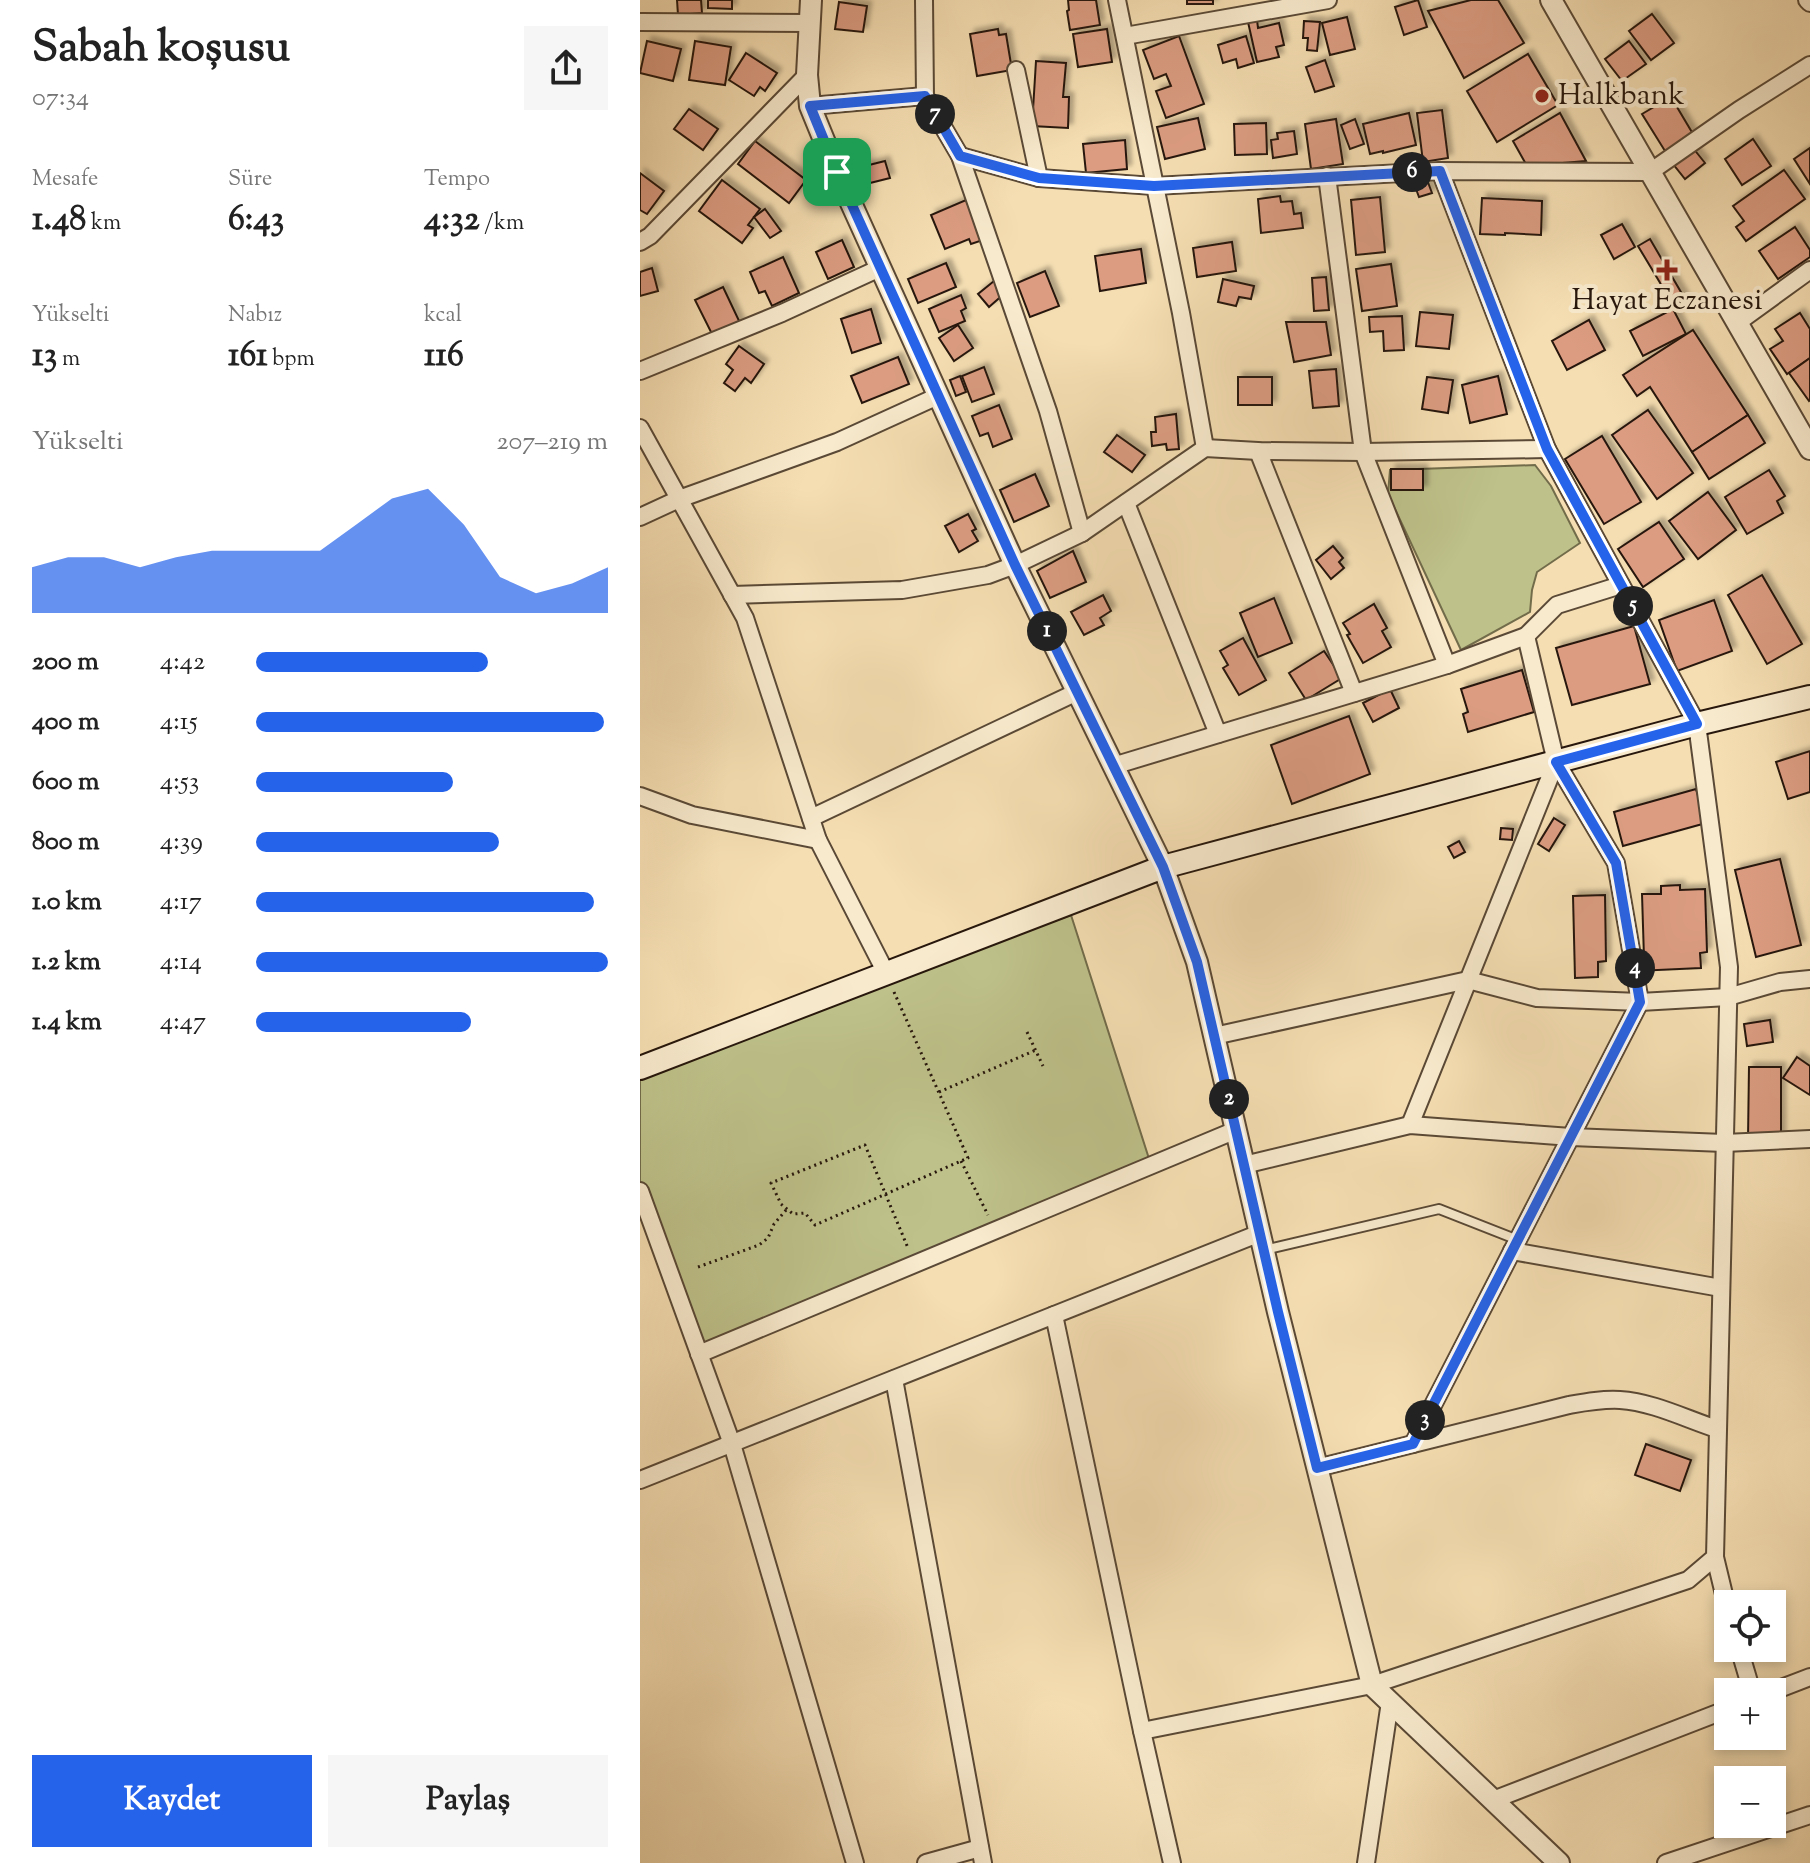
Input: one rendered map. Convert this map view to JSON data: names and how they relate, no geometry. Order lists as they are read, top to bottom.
{
  "places": {
    "other": ["Halkbank"],
    "health": ["Hayat Eczanesi"]
  },
  "page": {
    "heading": ["Sabah koşusu", "07:34"],
    "pins": [
      "7",
      "6",
      "5",
      "1",
      "4",
      "2",
      "3"
    ],
    "stats": [
      ["Mesafe", "1.48 km"],
      ["Süre", "6:43"],
      ["Tempo", "4:32 /km"],
      ["Yükselti", "13 m"],
      ["Nabız", "161 bpm"],
      ["kcal", "116"]
    ],
    "chart": ["Yükselti", "207–219 m"],
    "list": [
      {
        "name": "200 m",
        "note": "4:42"
      },
      {
        "name": "400 m",
        "note": "4:15"
      },
      {
        "name": "600 m",
        "note": "4:53"
      },
      {
        "name": "800 m",
        "note": "4:39"
      },
      {
        "name": "1.0 km",
        "note": "4:17"
      },
      {
        "name": "1.2 km",
        "note": "4:14"
      },
      {
        "name": "1.4 km",
        "note": "4:47"
      }
    ],
    "map_buttons": ["+", "−"],
    "buttons": ["Kaydet", "Paylaş"]
  }
}
